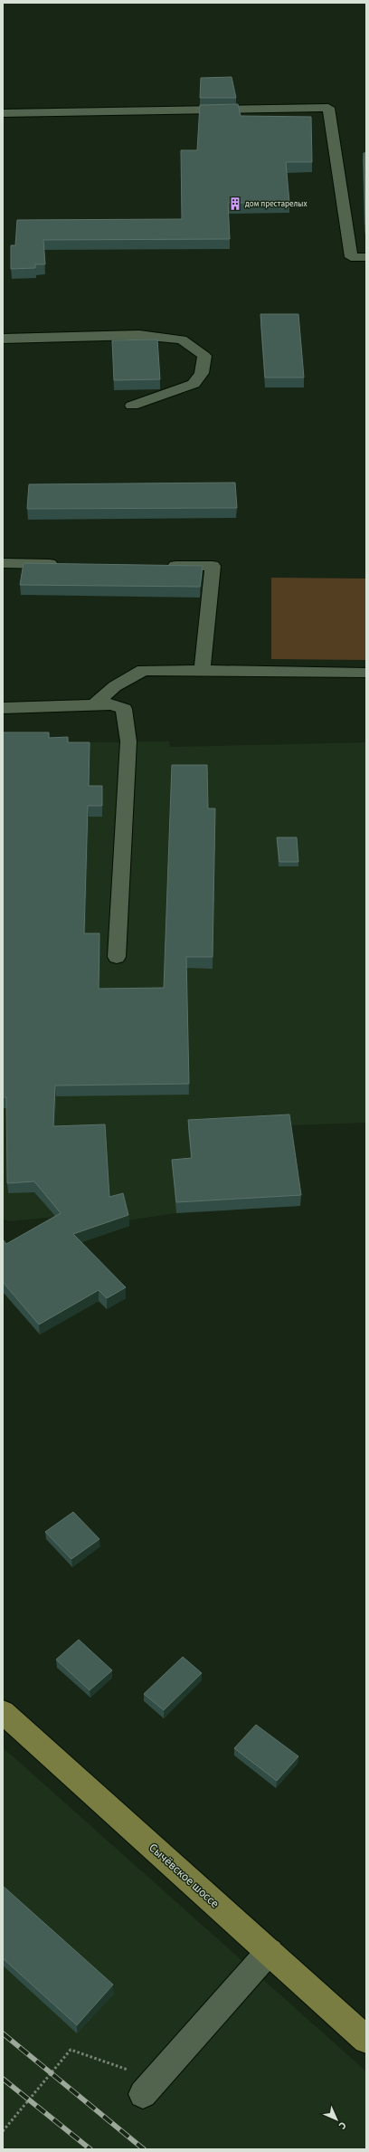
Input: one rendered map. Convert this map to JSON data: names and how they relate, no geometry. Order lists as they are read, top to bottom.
{
  "streets": {
    "main road": ["Сычёвское шоссе"]
  },
  "places": {
    "building": ["дом престарелых"]
  },
  "north": "bottom right"
}
